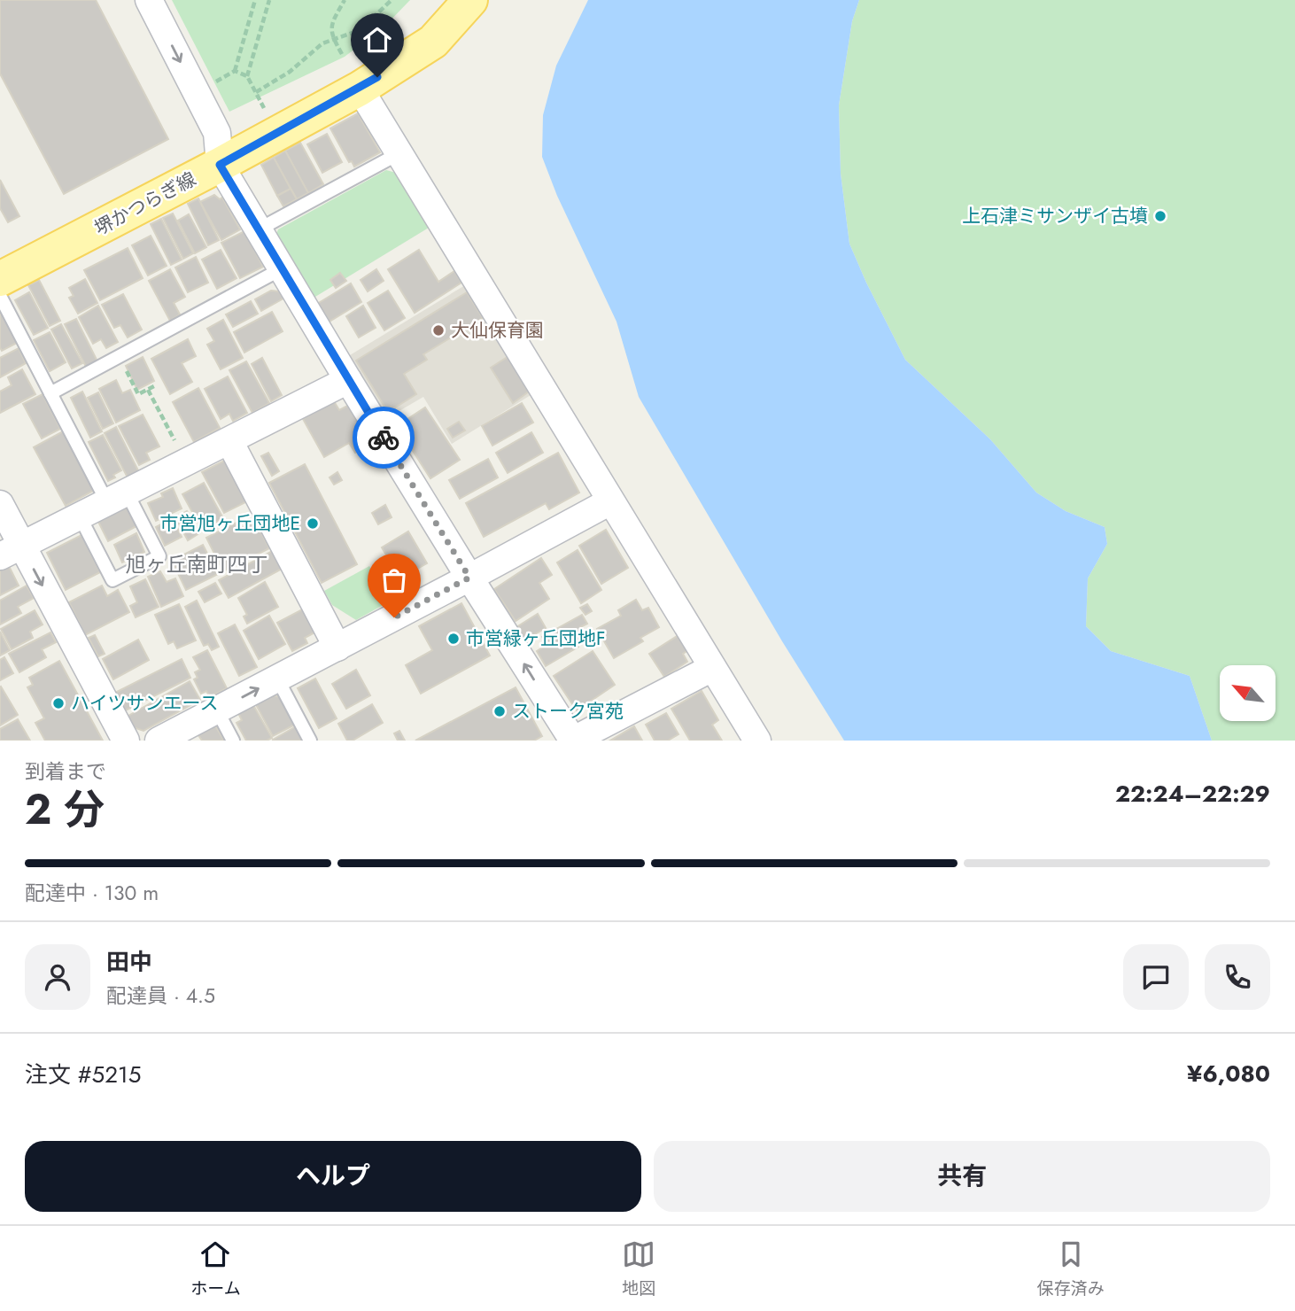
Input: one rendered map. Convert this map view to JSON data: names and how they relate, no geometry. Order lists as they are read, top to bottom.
{
  "streets": {
    "main road": ["堺かつらぎ線"]
  },
  "districts": ["旭ヶ丘南町四丁"],
  "places": [
    "上石津ミサンザイ古墳",
    "大仙保育園",
    "市営旭ヶ丘団地E",
    "市営緑ヶ丘団地F",
    "ハイツサンエース",
    "ストーク宮苑"
  ],
  "north": "top left",
  "page": {
    "heading": ["2 分", "到着まで", "22:24–22:29"],
    "panel": [
      "田中",
      "配達員 · 4.5",
      "注文 #5215",
      "¥6,080"
    ],
    "bar": "配達中 · 130 m",
    "buttons": ["ヘルプ", "共有"],
    "tabs": ["ホーム", "地図", "保存済み"]
  }
}
